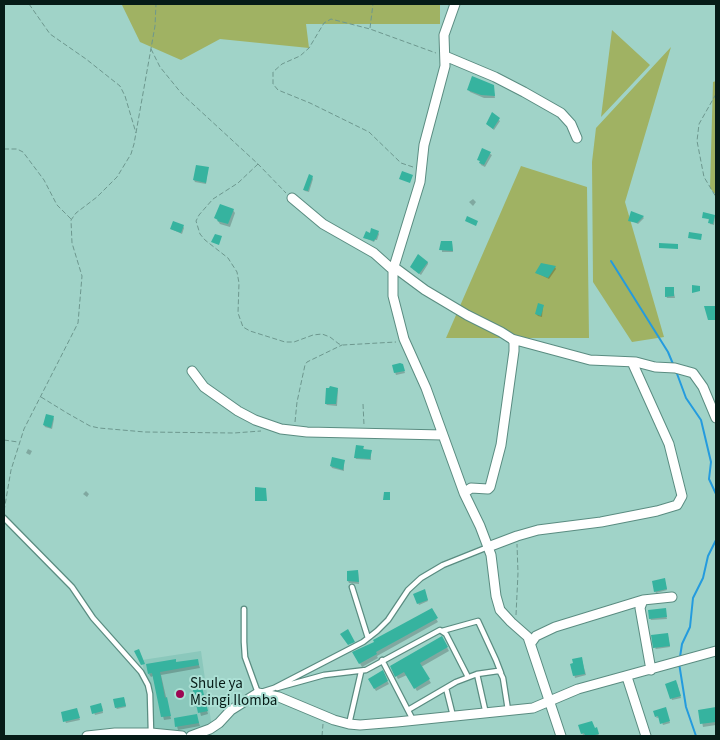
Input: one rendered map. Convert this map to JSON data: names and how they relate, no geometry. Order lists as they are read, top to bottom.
{
  "places": ["Shule ya Msingi Ilomba"]
}
